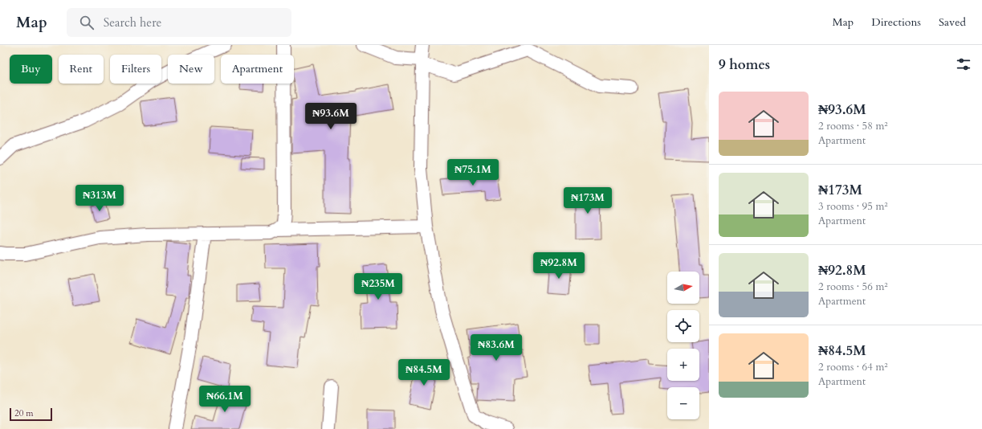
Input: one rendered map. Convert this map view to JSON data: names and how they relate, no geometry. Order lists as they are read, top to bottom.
{
  "scale_bar": "20 m",
  "north": "right",
  "page": {
    "header": "Map",
    "search": "Search here",
    "nav": ["Map", "Directions", "Saved"],
    "heading": "9 homes",
    "chip": [
      "Buy",
      "Rent",
      "Filters",
      "New",
      "Apartment"
    ],
    "list": [
      {
        "name": "₦93.6M",
        "note": "2 rooms · 58 m² · Apartment"
      },
      {
        "name": "₦173M",
        "note": "3 rooms · 95 m² · Apartment"
      },
      {
        "name": "₦92.8M",
        "note": "2 rooms · 56 m² · Apartment"
      },
      {
        "name": "₦84.5M",
        "note": "2 rooms · 64 m² · Apartment"
      }
    ],
    "price": [
      "₦93.6M",
      "₦75.1M",
      "₦313M",
      "₦173M",
      "₦92.8M",
      "₦235M",
      "₦83.6M",
      "₦84.5M",
      "₦66.1M"
    ],
    "map_buttons": ["+", "−"],
    "scale": "20 m"
  }
}
